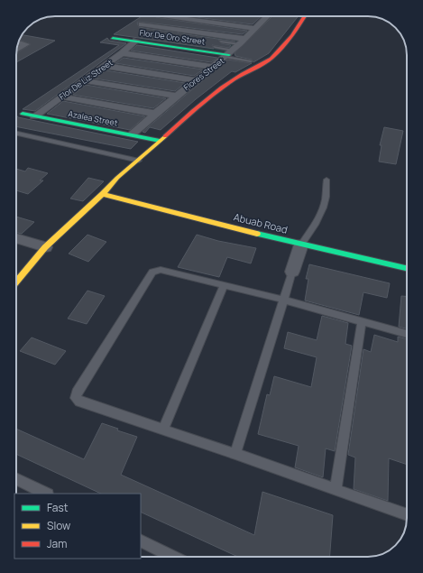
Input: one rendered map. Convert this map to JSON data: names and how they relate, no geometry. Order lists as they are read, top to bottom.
{
  "streets": {
    "street": [
      "Flor De Oro Street",
      "Flores Street",
      "Flor De Liz Street",
      "Azalea Street",
      "Abuab Road"
    ]
  },
  "crossings": [
    ["Flor De Oro Street", "Flores Street"],
    ["Flor De Oro Street", "Flor De Liz Street"],
    ["Flores Street", "Azalea Street"],
    ["Flor De Liz Street", "Azalea Street"]
  ],
  "legend": ["Fast", "Slow", "Jam"]
}
